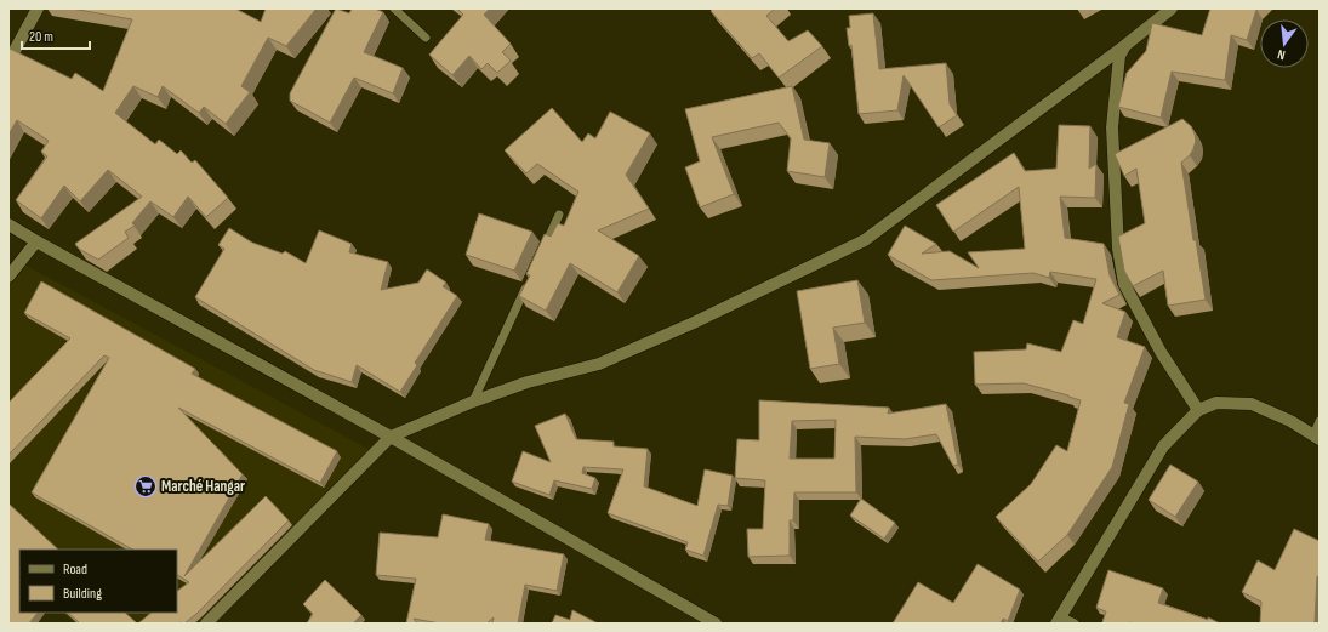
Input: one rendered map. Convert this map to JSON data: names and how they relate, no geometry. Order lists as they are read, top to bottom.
{
  "places": {
    "supermarket": ["Marché Hangar"]
  },
  "legend": ["Road", "Building"],
  "scale_bar": "20 m",
  "north": "bottom"
}
